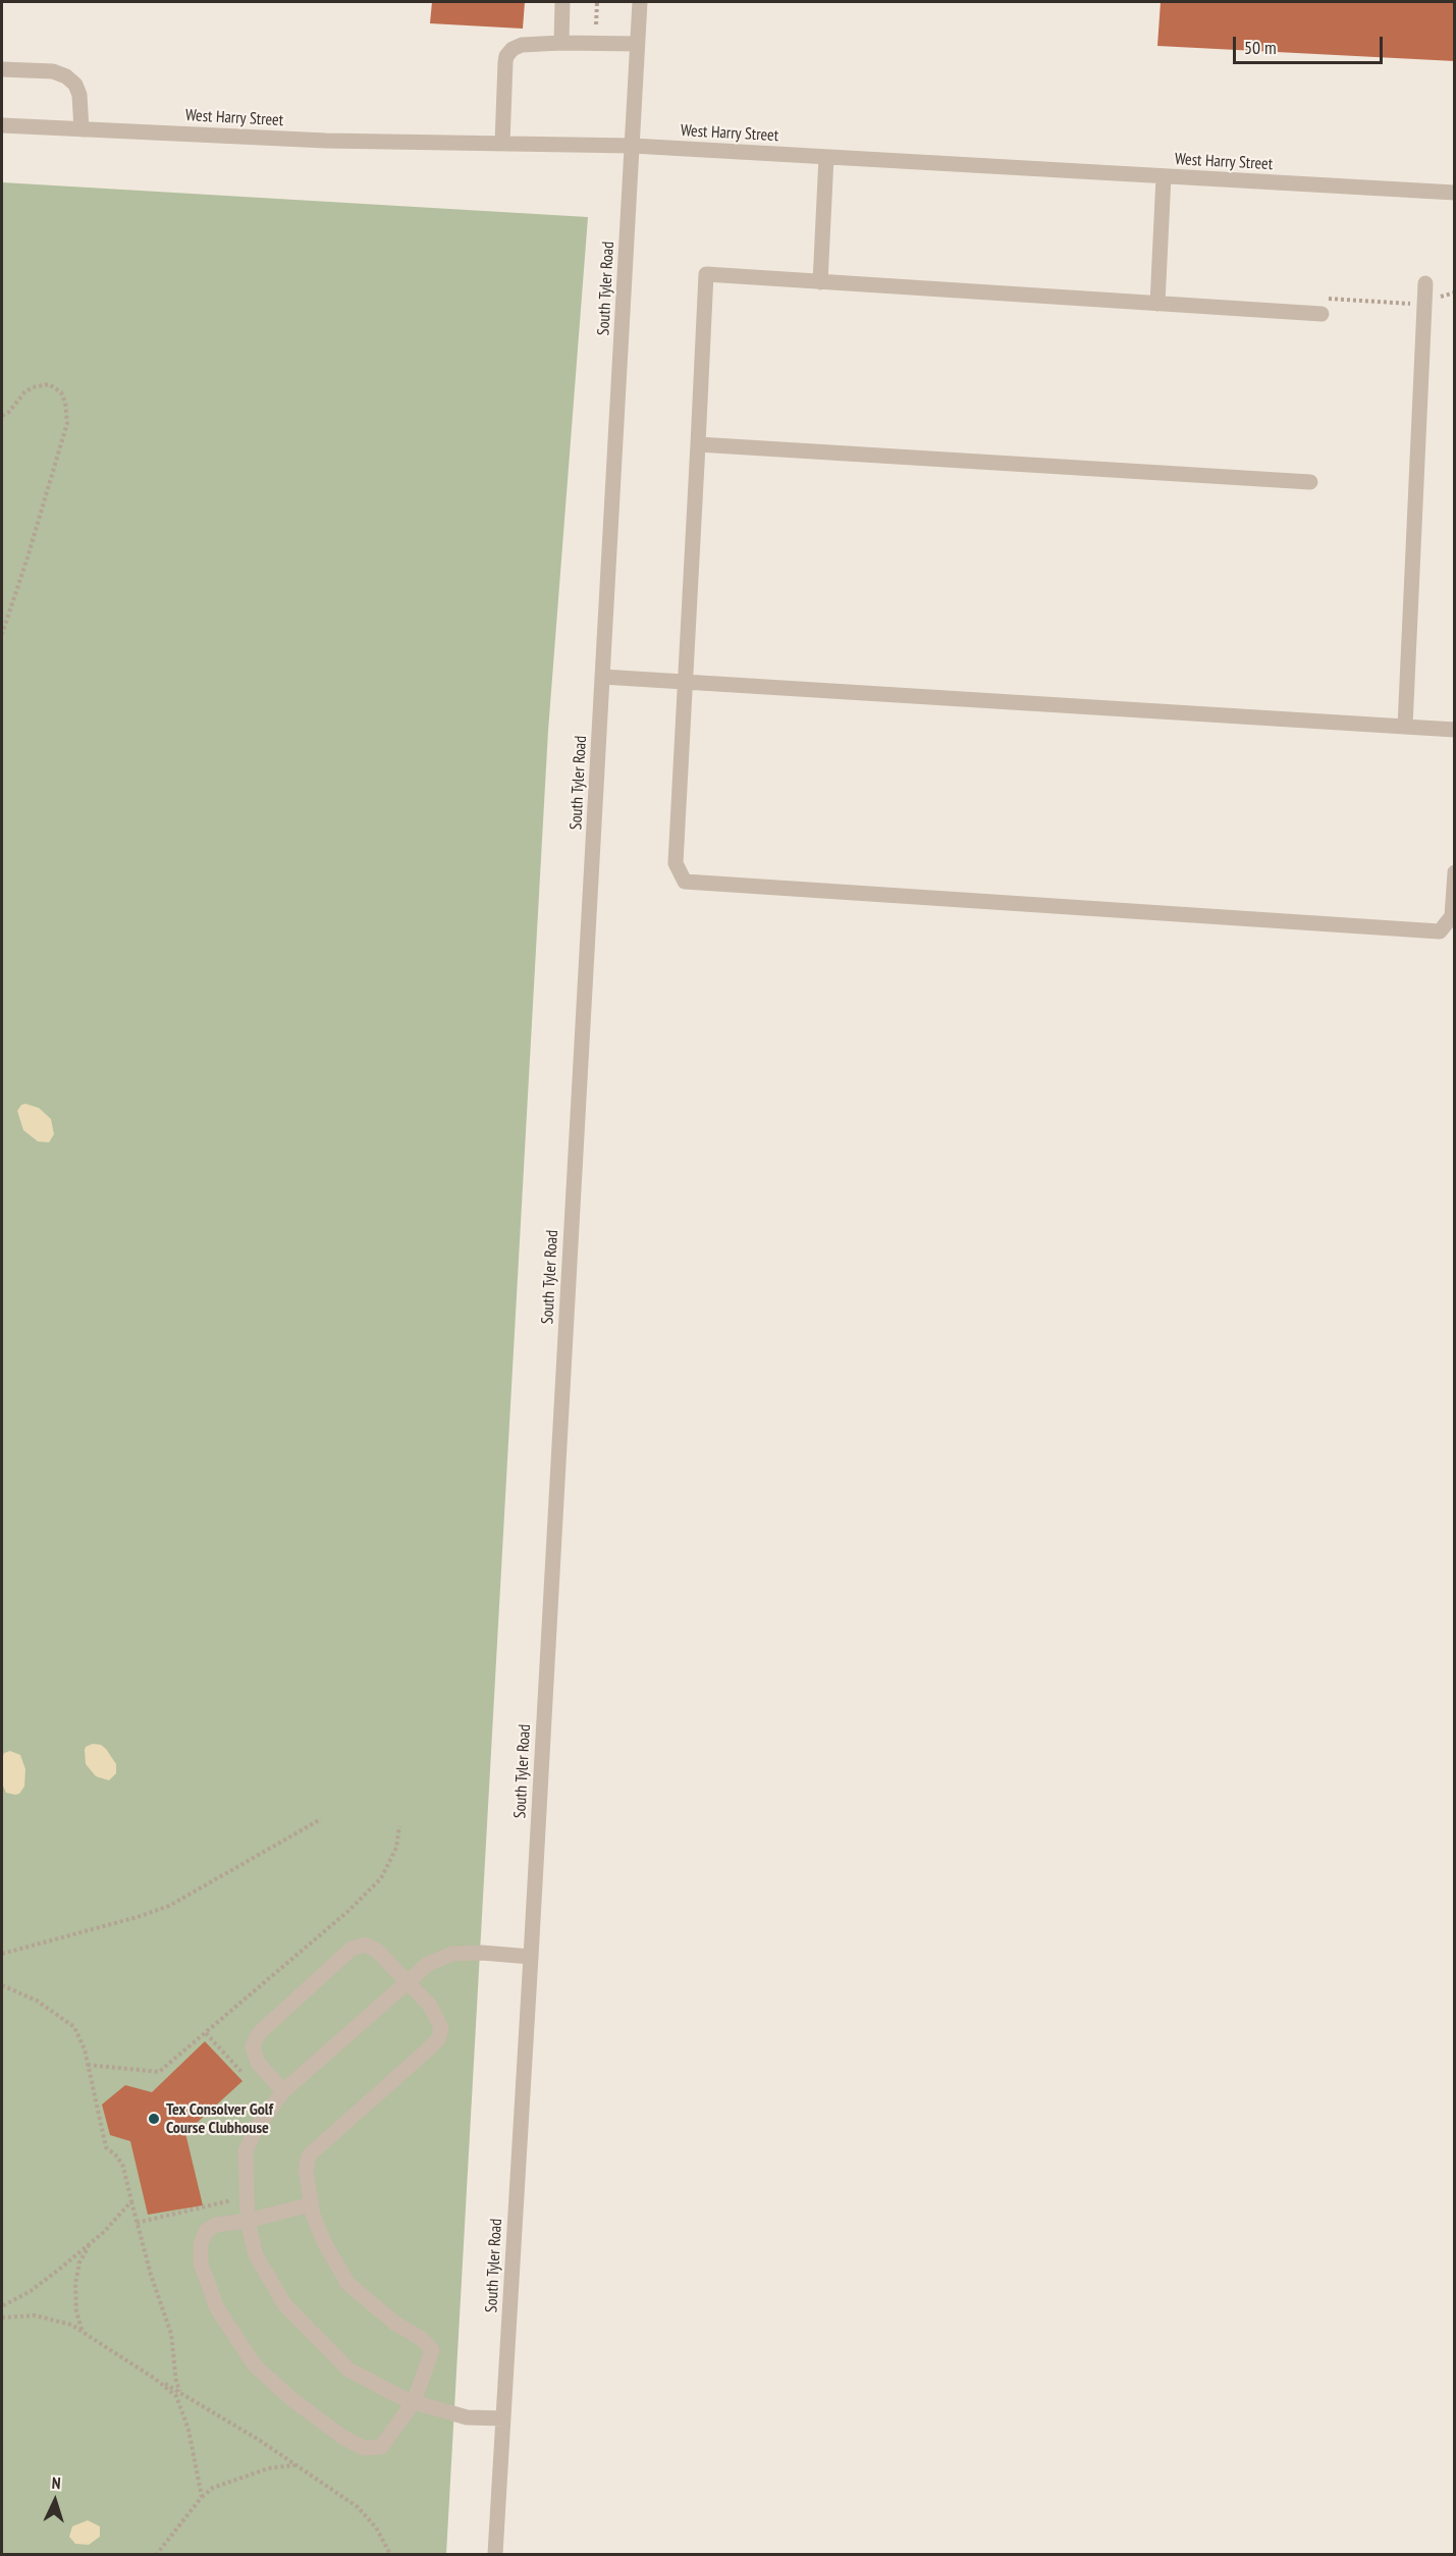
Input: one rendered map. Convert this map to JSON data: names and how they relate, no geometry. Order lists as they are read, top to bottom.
{
  "streets": {
    "street": ["West Harry Street", "South Tyler Road"]
  },
  "crossings": [
    ["West Harry Street", "South Tyler Road"]
  ],
  "places": ["Tex Consolver Golf Course Clubhouse"],
  "scale_bar": "50 m",
  "north": "top"
}
